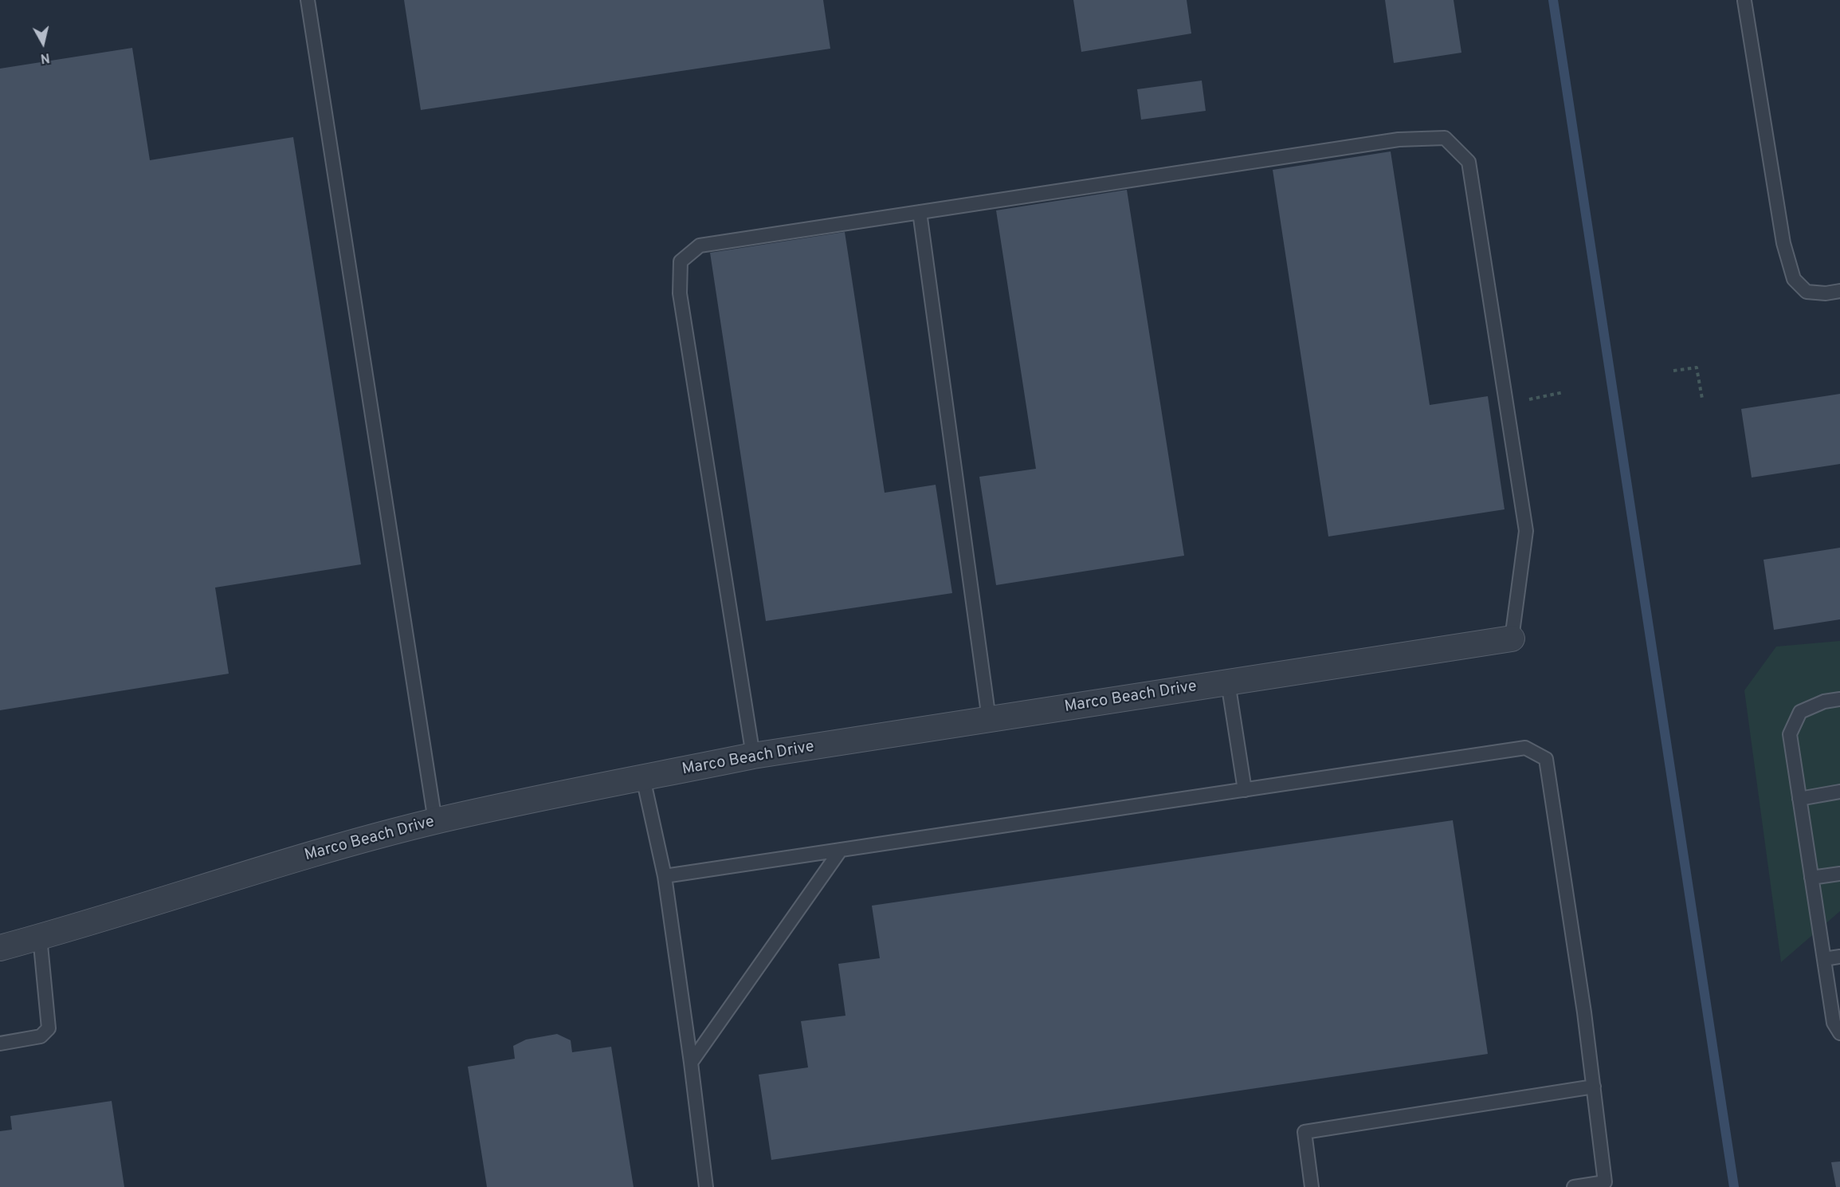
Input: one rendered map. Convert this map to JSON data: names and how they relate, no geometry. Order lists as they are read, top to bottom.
{
  "streets": {
    "street": ["Marco Beach Drive"]
  },
  "north": "bottom"
}
